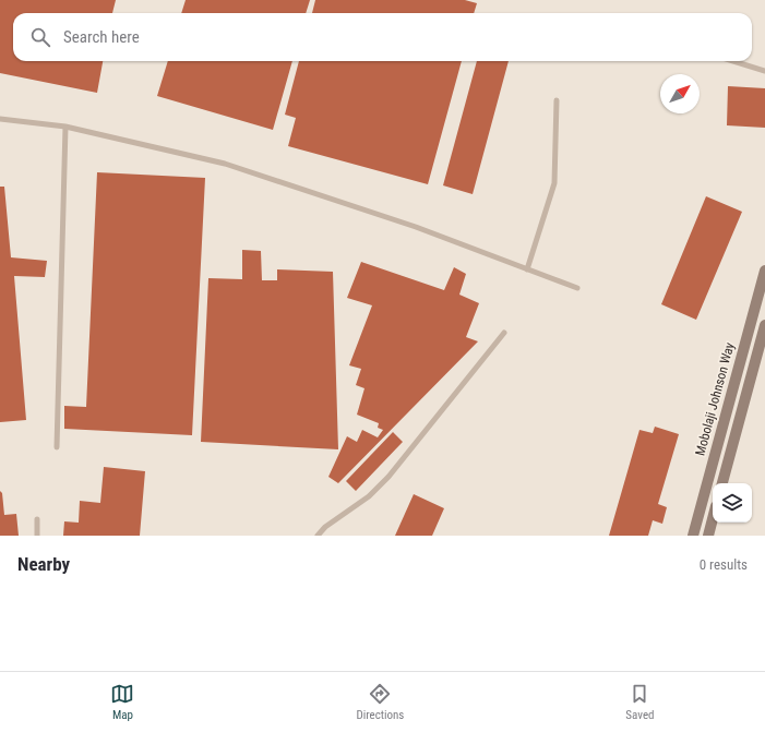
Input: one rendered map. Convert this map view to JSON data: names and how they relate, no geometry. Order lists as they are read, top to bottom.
{
  "streets": {
    "street": ["Mobolaji Johnson Way"]
  },
  "north": "top right",
  "page": {
    "search": "Search here",
    "heading": ["Nearby", "0 results"],
    "nav": ["Map", "Directions", "Saved"]
  }
}
